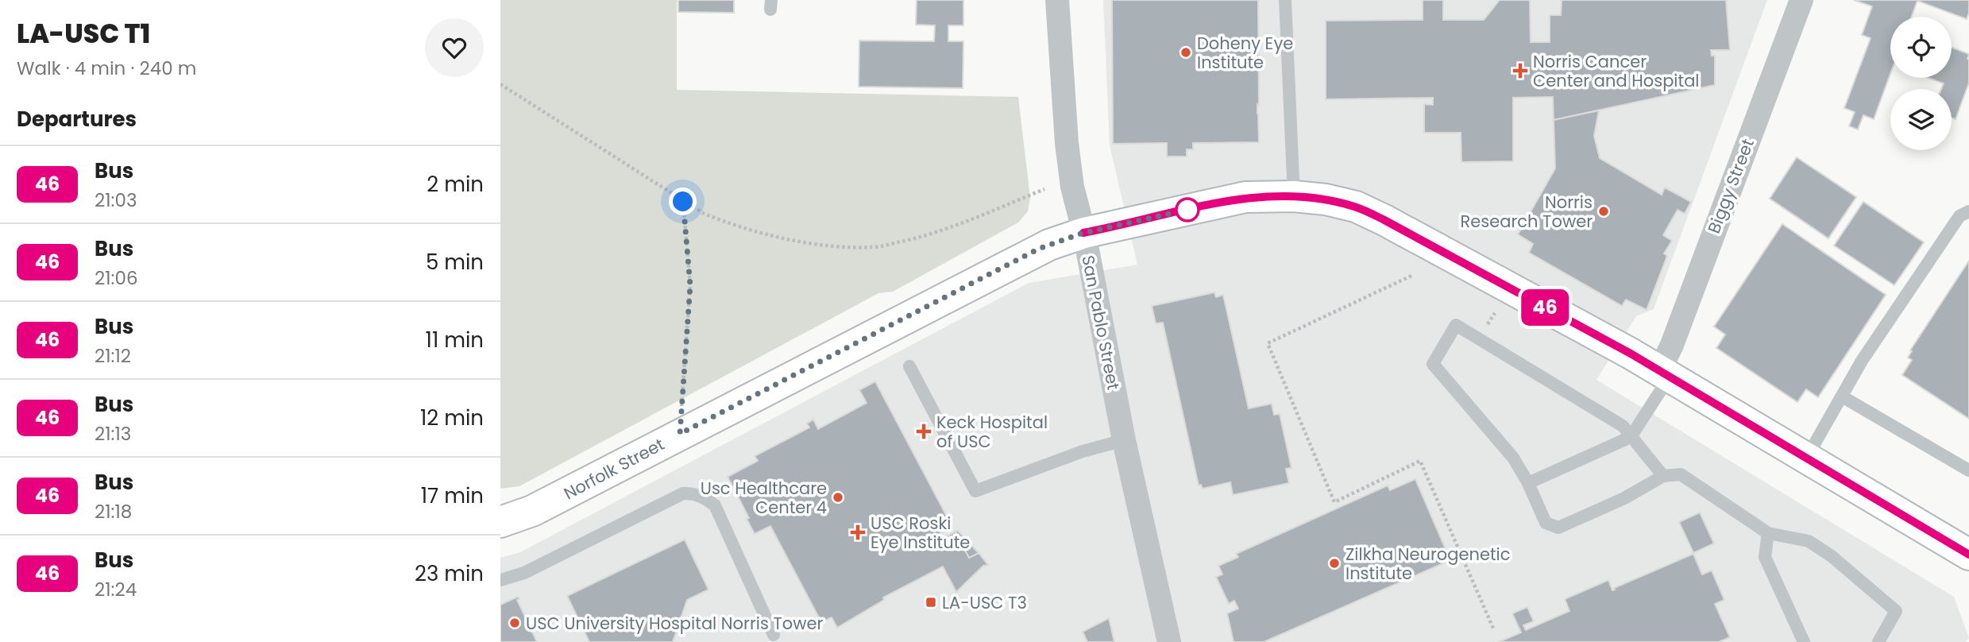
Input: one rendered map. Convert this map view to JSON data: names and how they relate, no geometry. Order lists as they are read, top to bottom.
{
  "streets": {
    "street": ["Biggy Street", "San Pablo Street", "Norfolk Street"]
  },
  "crossings": [
    ["Biggy Street", "Norfolk Street"],
    ["San Pablo Street", "Norfolk Street"]
  ],
  "places": {
    "other": [
      "Doheny Eye Institute",
      "Norris Research Tower",
      "Usc Healthcare Center 4",
      "Zilkha Neurogenetic Institute",
      "USC University Hospital Norris Tower"
    ],
    "health": ["Norris Cancer Center and Hospital", "Keck Hospital of USC", "USC Roski Eye Institute"],
    "transit": ["LA-USC T3"]
  },
  "lines": ["bus line 46"],
  "page": {
    "heading": [
      ["LA-USC T1", "Walk · 4 min · 240 m"],
      "Departures"
    ],
    "on_map": "46",
    "list": [
      {
        "mark": "46",
        "name": "Bus",
        "note": "21:03",
        "value": "2 min"
      },
      {
        "mark": "46",
        "name": "Bus",
        "note": "21:06",
        "value": "5 min"
      },
      {
        "mark": "46",
        "name": "Bus",
        "note": "21:12",
        "value": "11 min"
      },
      {
        "mark": "46",
        "name": "Bus",
        "note": "21:13",
        "value": "12 min"
      },
      {
        "mark": "46",
        "name": "Bus",
        "note": "21:18",
        "value": "17 min"
      },
      {
        "mark": "46",
        "name": "Bus",
        "note": "21:24",
        "value": "23 min"
      }
    ]
  }
}
